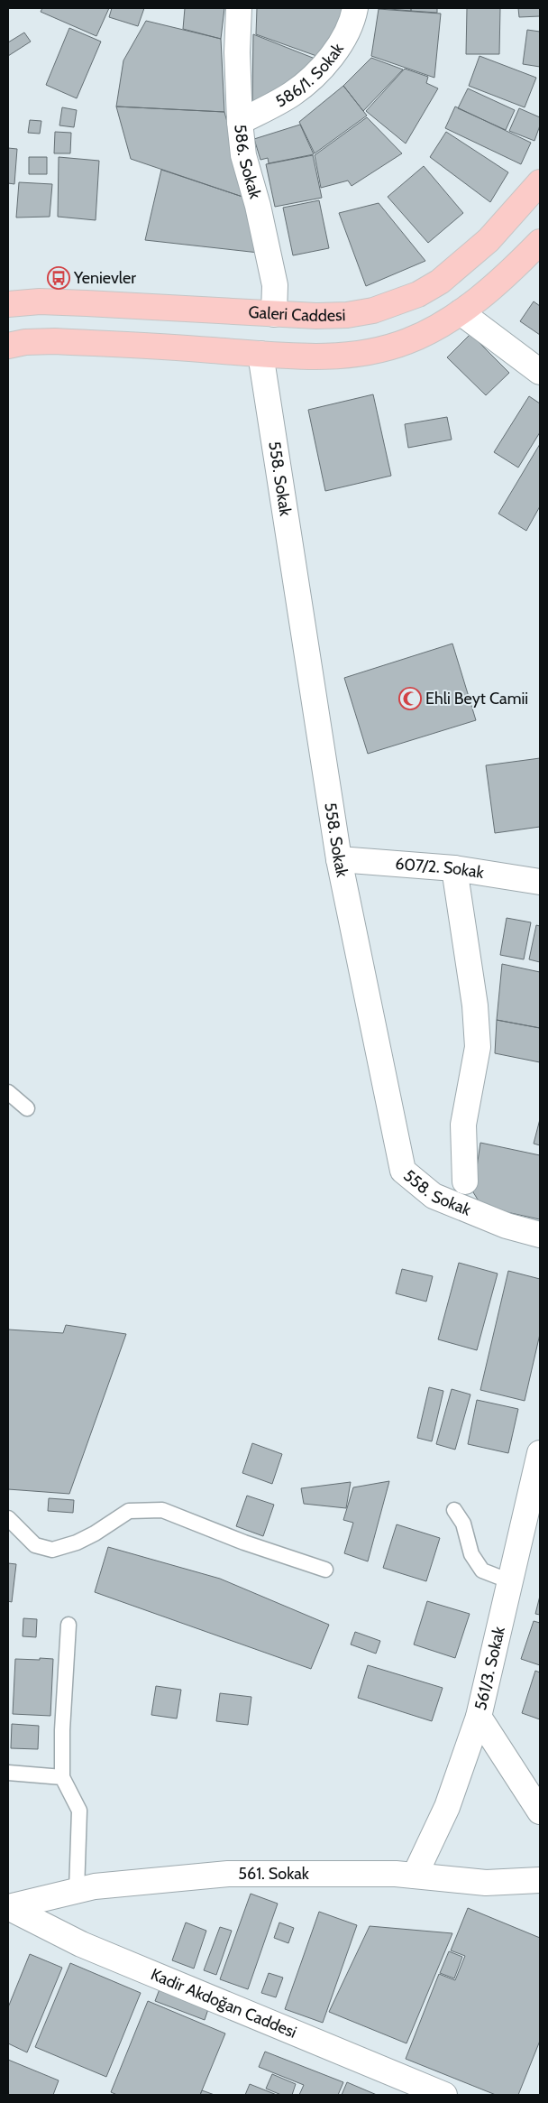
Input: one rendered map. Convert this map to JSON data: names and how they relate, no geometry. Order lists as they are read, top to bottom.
{
  "streets": {
    "main road": ["Galeri Caddesi"],
    "street": [
      "586/1. Sokak",
      "586. Sokak",
      "558. Sokak",
      "607/2. Sokak",
      "561/3. Sokak",
      "561. Sokak",
      "Kadir Akdoğan Caddesi"
    ]
  },
  "crossings": [
    ["586/1. Sokak", "586. Sokak"],
    ["586. Sokak", "Galeri Caddesi"],
    ["558. Sokak", "607/2. Sokak"],
    ["561/3. Sokak", "561. Sokak"],
    ["561. Sokak", "Kadir Akdoğan Caddesi"]
  ],
  "places": {
    "bus stop": ["Yenievler"],
    "mosque": ["Ehli Beyt Camii"]
  }
}
